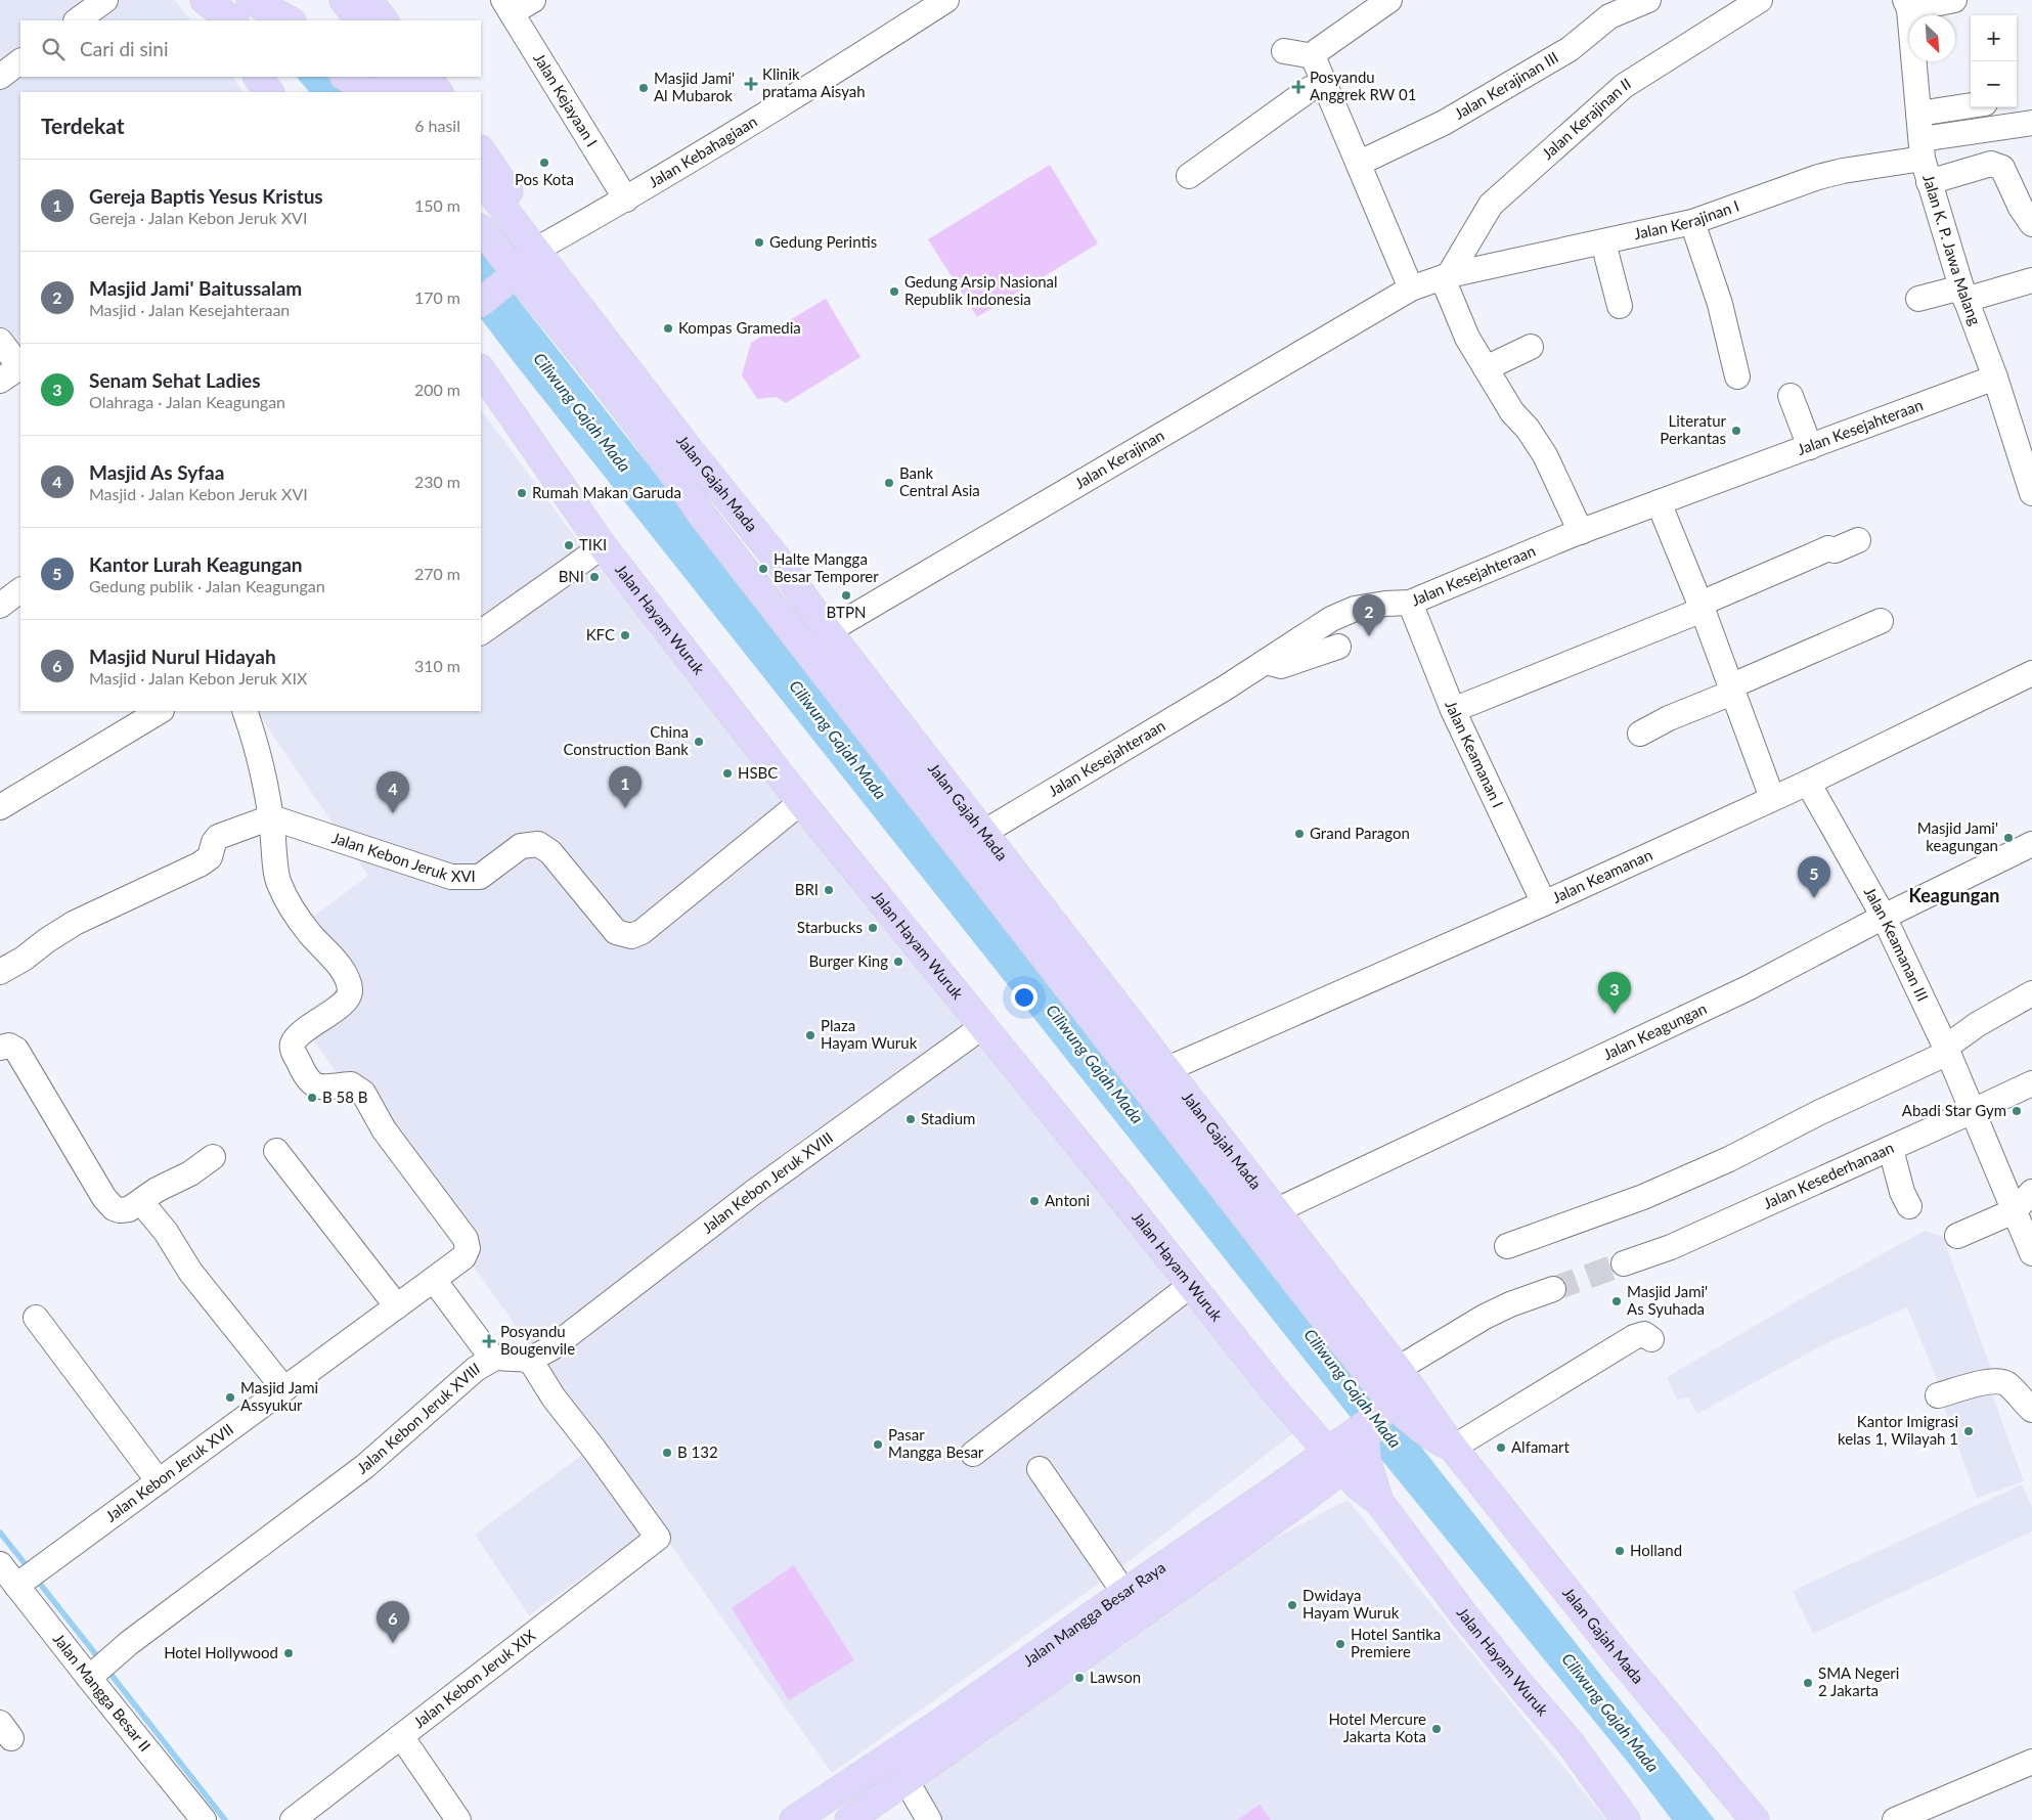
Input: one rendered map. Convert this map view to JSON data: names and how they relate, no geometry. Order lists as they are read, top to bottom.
{
  "streets": {
    "main road": ["Jalan Gajah Mada", "Jalan Hayam Wuruk", "Jalan Mangga Besar Raya"],
    "street": [
      "Jalan Kerajinan III",
      "Jalan Kejayaan I",
      "Jalan Kerajinan II",
      "Jalan Kebahagiaan",
      "Jalan Kerajinan I",
      "Jalan K. P. Jawa Malang",
      "Jalan Kesejahteraan",
      "Jalan Kerajinan",
      "Jalan Keamanan I",
      "Jalan Kebon Jeruk XVI",
      "Jalan Keamanan",
      "Jalan Keamanan III",
      "Jalan Keagungan",
      "Jalan Kesederhanaan",
      "Jalan Kebon Jeruk XVIII",
      "Jalan Kebon Jeruk XVII",
      "Jalan Kebon Jeruk XIX",
      "Jalan Mangga Besar II"
    ]
  },
  "crossings": [
    ["Jalan Kejayaan I", "Jalan Kebahagiaan"],
    ["Jalan Kerajinan II", "Jalan Kerajinan I"],
    ["Jalan Kerajinan II", "Jalan Kerajinan"],
    ["Jalan Kebahagiaan", "Jalan Gajah Mada"],
    ["Jalan Kerajinan I", "Jalan K. P. Jawa Malang"],
    ["Jalan Kerajinan I", "Jalan Kerajinan"],
    ["Jalan K. P. Jawa Malang", "Jalan Kesejahteraan"],
    ["Jalan Kesejahteraan", "Jalan Gajah Mada"],
    ["Jalan Kesejahteraan", "Jalan Keamanan I"],
    ["Jalan Kerajinan", "Jalan Gajah Mada"],
    ["Jalan Gajah Mada", "Jalan Hayam Wuruk"],
    ["Jalan Gajah Mada", "Jalan Keamanan"],
    ["Jalan Gajah Mada", "Jalan Keagungan"],
    ["Jalan Gajah Mada", "Jalan Mangga Besar Raya"],
    ["Jalan Hayam Wuruk", "Jalan Kebon Jeruk XVI"],
    ["Jalan Hayam Wuruk", "Jalan Kebon Jeruk XVIII"],
    ["Jalan Hayam Wuruk", "Jalan Mangga Besar Raya"],
    ["Jalan Keamanan I", "Jalan Keamanan"],
    ["Jalan Kebon Jeruk XVI", "Jalan Kebon Jeruk XVII"],
    ["Jalan Keamanan", "Jalan Keamanan III"],
    ["Jalan Keamanan III", "Jalan Keagungan"],
    ["Jalan Keamanan III", "Jalan Kesederhanaan"],
    ["Jalan Kebon Jeruk XVIII", "Jalan Kebon Jeruk XIX"],
    ["Jalan Kebon Jeruk XVIII", "Jalan Mangga Besar II"],
    ["Jalan Kebon Jeruk XVII", "Jalan Mangga Besar II"]
  ],
  "districts": ["Keagungan"],
  "water": ["Ciliwung Gajah Mada"],
  "places": {
    "health": ["Klinik pratama Aisyah", "Posyandu Anggrek RW 01", "Posyandu Bougenvile"],
    "other": [
      "Masjid Jami' Al Mubarok",
      "Pos Kota",
      "Gedung Perintis",
      "Gedung Arsip Nasional Republik Indonesia",
      "Kompas Gramedia",
      "Literatur Perkantas",
      "Bank Central Asia",
      "Rumah Makan Garuda",
      "TIKI",
      "Halte Mangga Besar Temporer",
      "BNI",
      "BTPN",
      "KFC",
      "China Construction Bank",
      "HSBC",
      "Grand Paragon",
      "Masjid Jami' keagungan",
      "BRI",
      "Starbucks",
      "Burger King",
      "Plaza Hayam Wuruk",
      "B 58 B",
      "Abadi Star Gym",
      "Stadium",
      "Antoni",
      "Masjid Jami' As Syuhada",
      "Masjid Jami Assyukur",
      "Kantor Imigrasi kelas 1, Wilayah 1",
      "Pasar Mangga Besar",
      "Alfamart",
      "B 132",
      "Holland",
      "Dwidaya Hayam Wuruk",
      "Hotel Santika Premiere",
      "Hotel Hollywood",
      "Lawson",
      "SMA Negeri 2 Jakarta",
      "Hotel Mercure Jakarta Kota"
    ]
  },
  "north": "bottom right",
  "page": {
    "map_buttons": ["+", "−"],
    "search": "Cari di sini",
    "heading": ["Terdekat", "6 hasil"],
    "list": [
      {
        "mark": "1",
        "name": "Gereja Baptis Yesus Kristus",
        "note": "Gereja · Jalan Kebon Jeruk XVI",
        "value": "150 m"
      },
      {
        "mark": "2",
        "name": "Masjid Jami' Baitussalam",
        "note": "Masjid · Jalan Kesejahteraan",
        "value": "170 m"
      },
      {
        "mark": "3",
        "name": "Senam Sehat Ladies",
        "note": "Olahraga · Jalan Keagungan",
        "value": "200 m"
      },
      {
        "mark": "4",
        "name": "Masjid As Syfaa",
        "note": "Masjid · Jalan Kebon Jeruk XVI",
        "value": "230 m"
      },
      {
        "mark": "5",
        "name": "Kantor Lurah Keagungan",
        "note": "Gedung publik · Jalan Keagungan",
        "value": "270 m"
      },
      {
        "mark": "6",
        "name": "Masjid Nurul Hidayah",
        "note": "Masjid · Jalan Kebon Jeruk XIX",
        "value": "310 m"
      }
    ],
    "pins": [
      "2",
      "1",
      "4",
      "5",
      "3",
      "6"
    ]
  }
}
